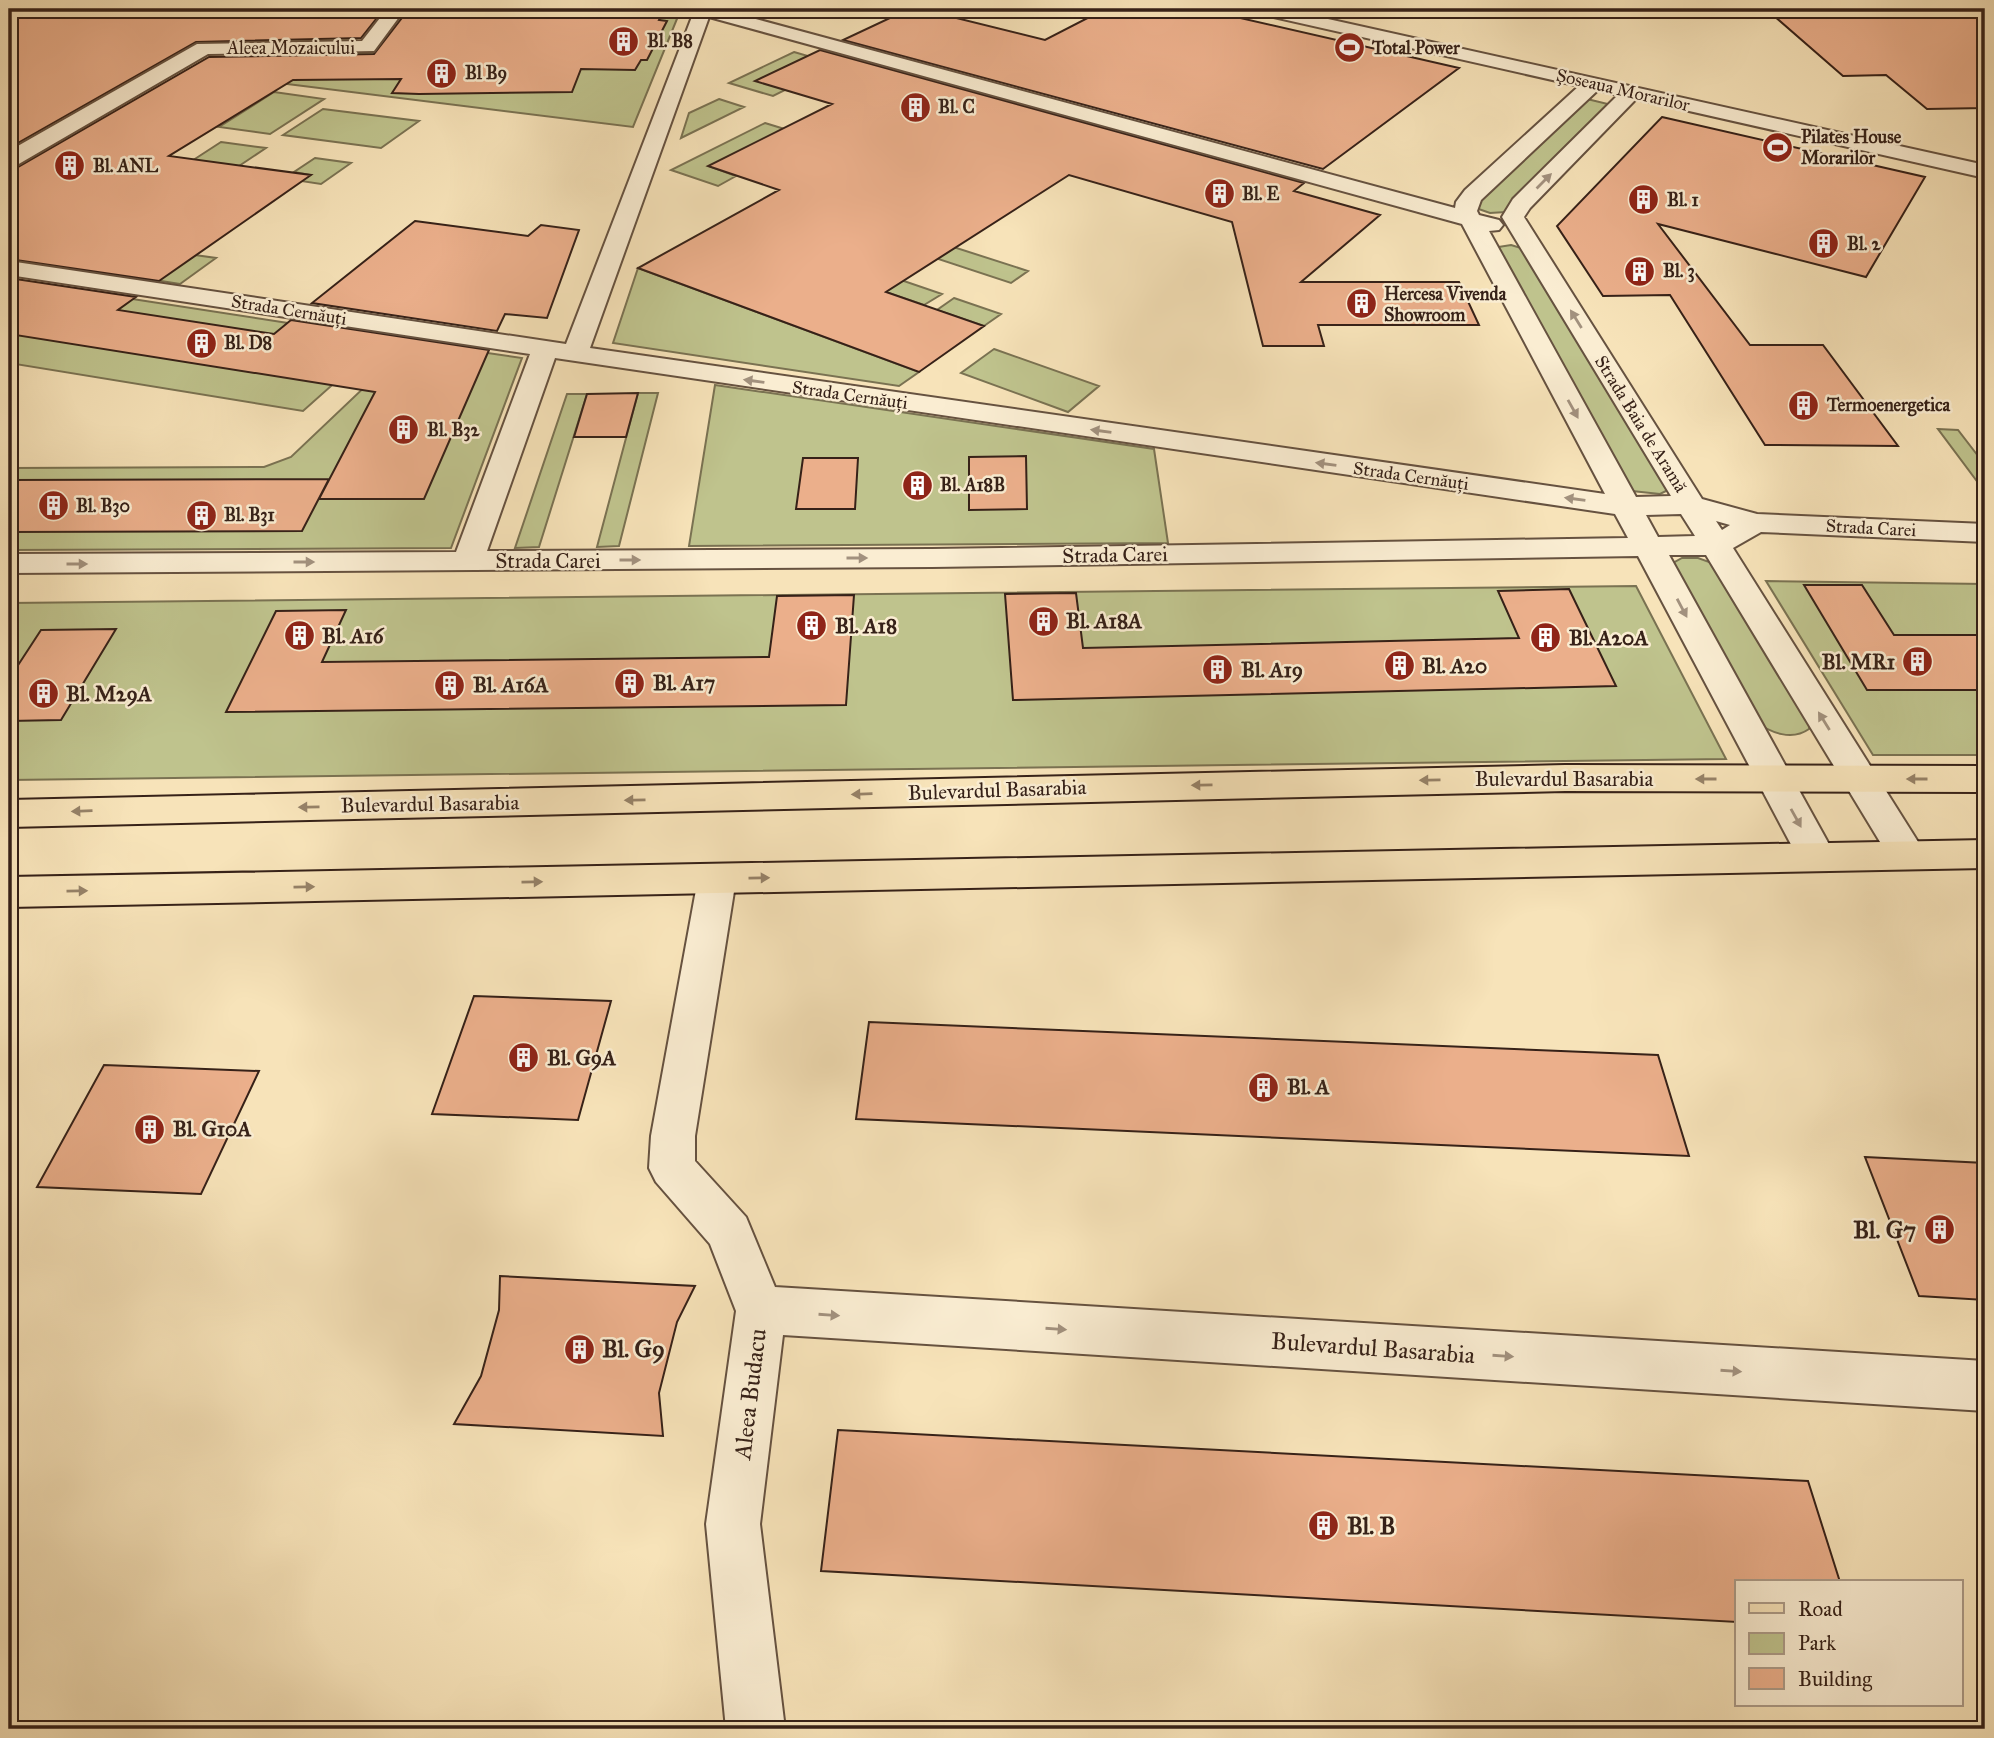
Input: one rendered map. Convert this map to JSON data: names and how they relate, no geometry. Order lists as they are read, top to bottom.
{
  "streets": {
    "main road": ["Bulevardul Basarabia"],
    "street": [
      "Aleea Mozaicului",
      "Șoseaua Morarilor",
      "Strada Cernăuți",
      "Strada Baia de Aramă",
      "Strada Carei",
      "Aleea Budacu"
    ]
  },
  "crossings": [
    ["Șoseaua Morarilor", "Strada Baia de Aramă"],
    ["Strada Cernăuți", "Strada Baia de Aramă"],
    ["Strada Cernăuți", "Strada Carei"],
    ["Strada Baia de Aramă", "Strada Carei"],
    ["Strada Baia de Aramă", "Bulevardul Basarabia"],
    ["Bulevardul Basarabia", "Aleea Budacu"]
  ],
  "one_way": ["Strada Carei"],
  "places": {
    "building": [
      "Bl. B8",
      "Bl B9",
      "Bl. C",
      "Bl. ANL",
      "Bl. E",
      "Bl. 1",
      "Bl. 2",
      "Bl. 3",
      "Hercesa Vivenda Showroom",
      "Bl. D8",
      "Termoenergetica",
      "Bl. B32",
      "Bl. A18B",
      "Bl. B30",
      "Bl. B31",
      "Bl. A18A",
      "Bl. A18",
      "Bl. A16",
      "Bl. A20A",
      "Bl. MR1",
      "Bl. A20",
      "Bl. A19",
      "Bl. A17",
      "Bl. A16A",
      "Bl. M29A",
      "Bl. G9A",
      "Bl. A",
      "Bl. G10A",
      "Bl. G7",
      "Bl. G9",
      "Bl. B"
    ],
    "sports": ["Total Power", "Pilates House Morarilor"]
  },
  "legend": ["Road", "Park", "Building"]
}
